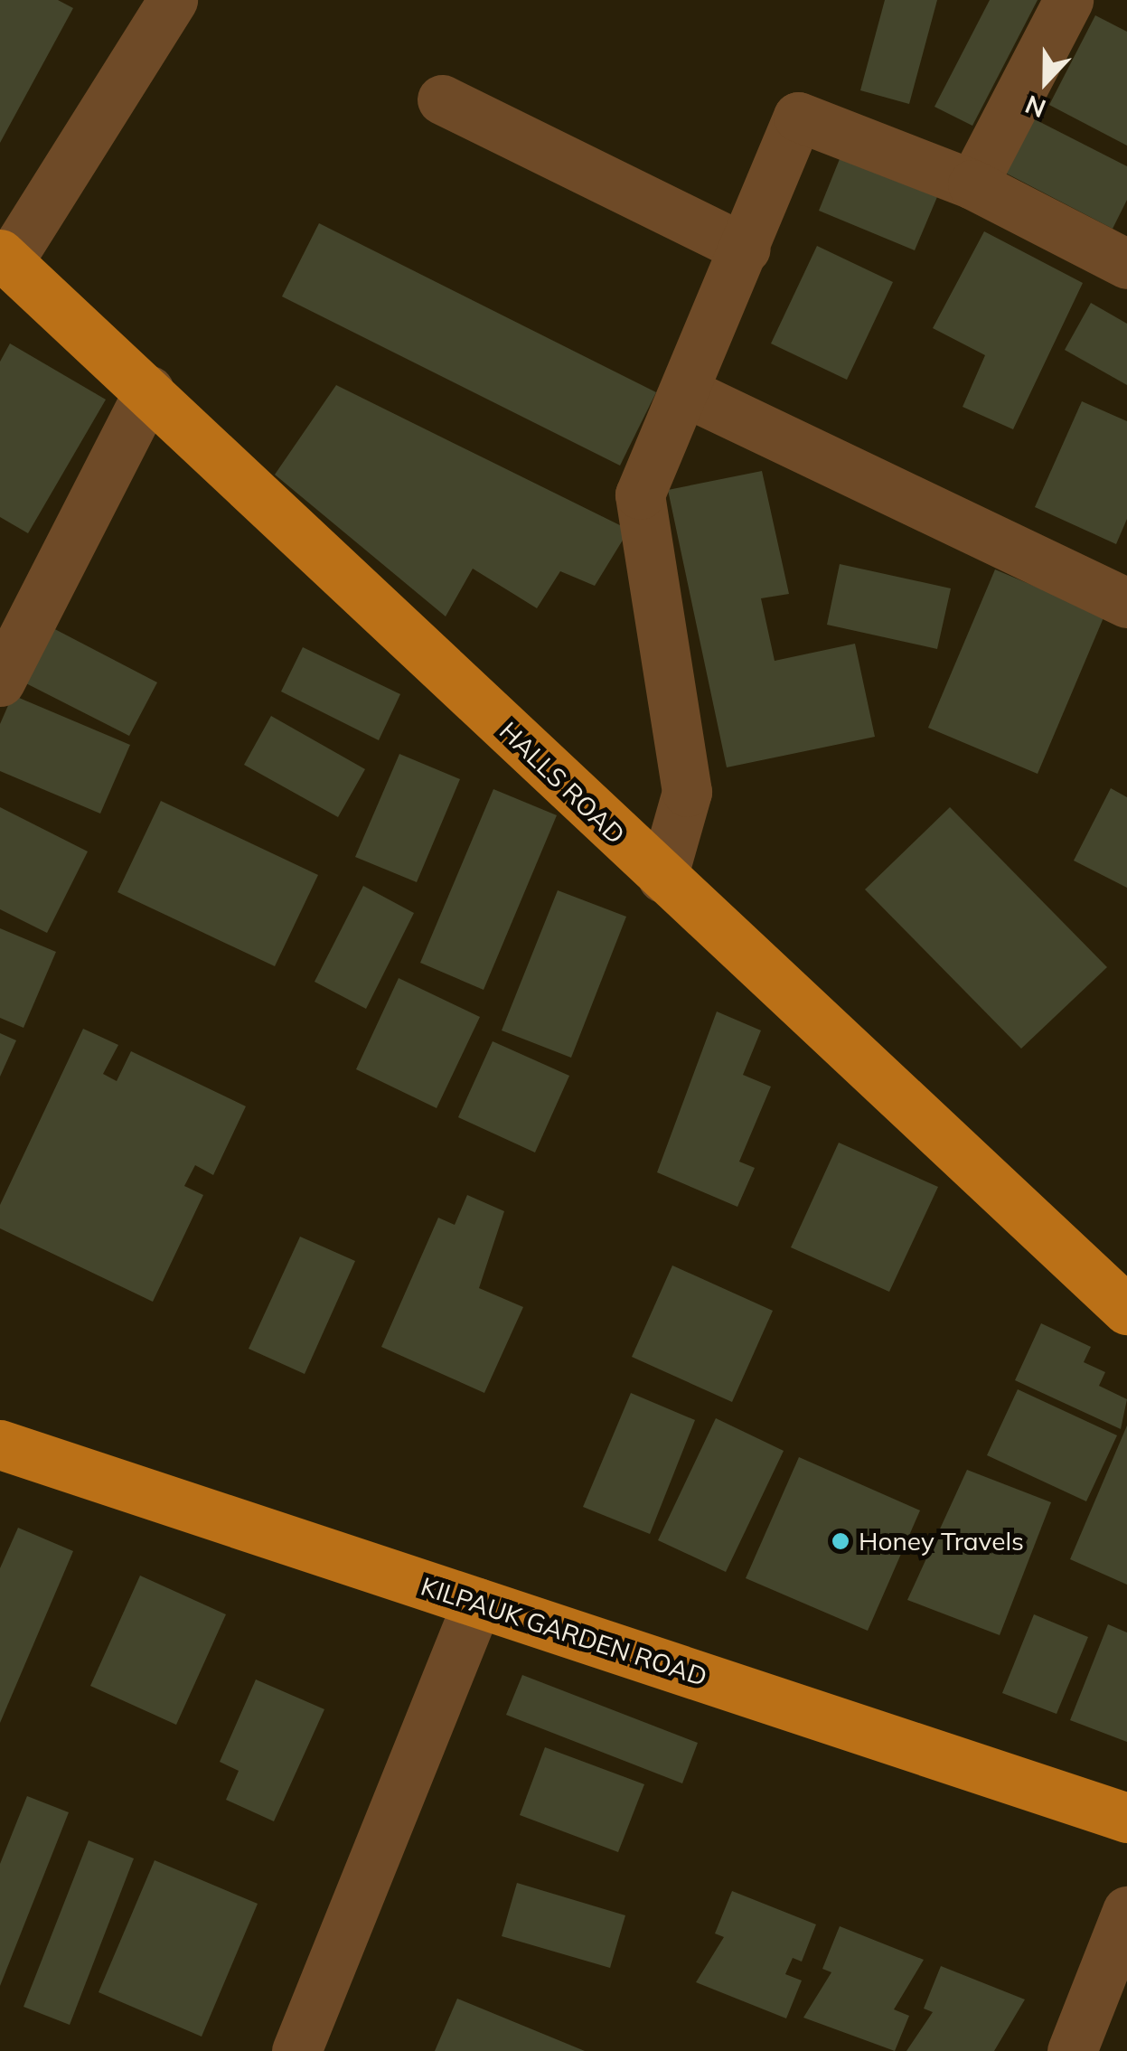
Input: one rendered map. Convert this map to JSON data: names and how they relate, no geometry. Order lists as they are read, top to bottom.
{
  "streets": {
    "main road": ["HALLS ROAD", "KILPAUK GARDEN ROAD"]
  },
  "places": ["Honey Travels"],
  "north": "bottom"
}
